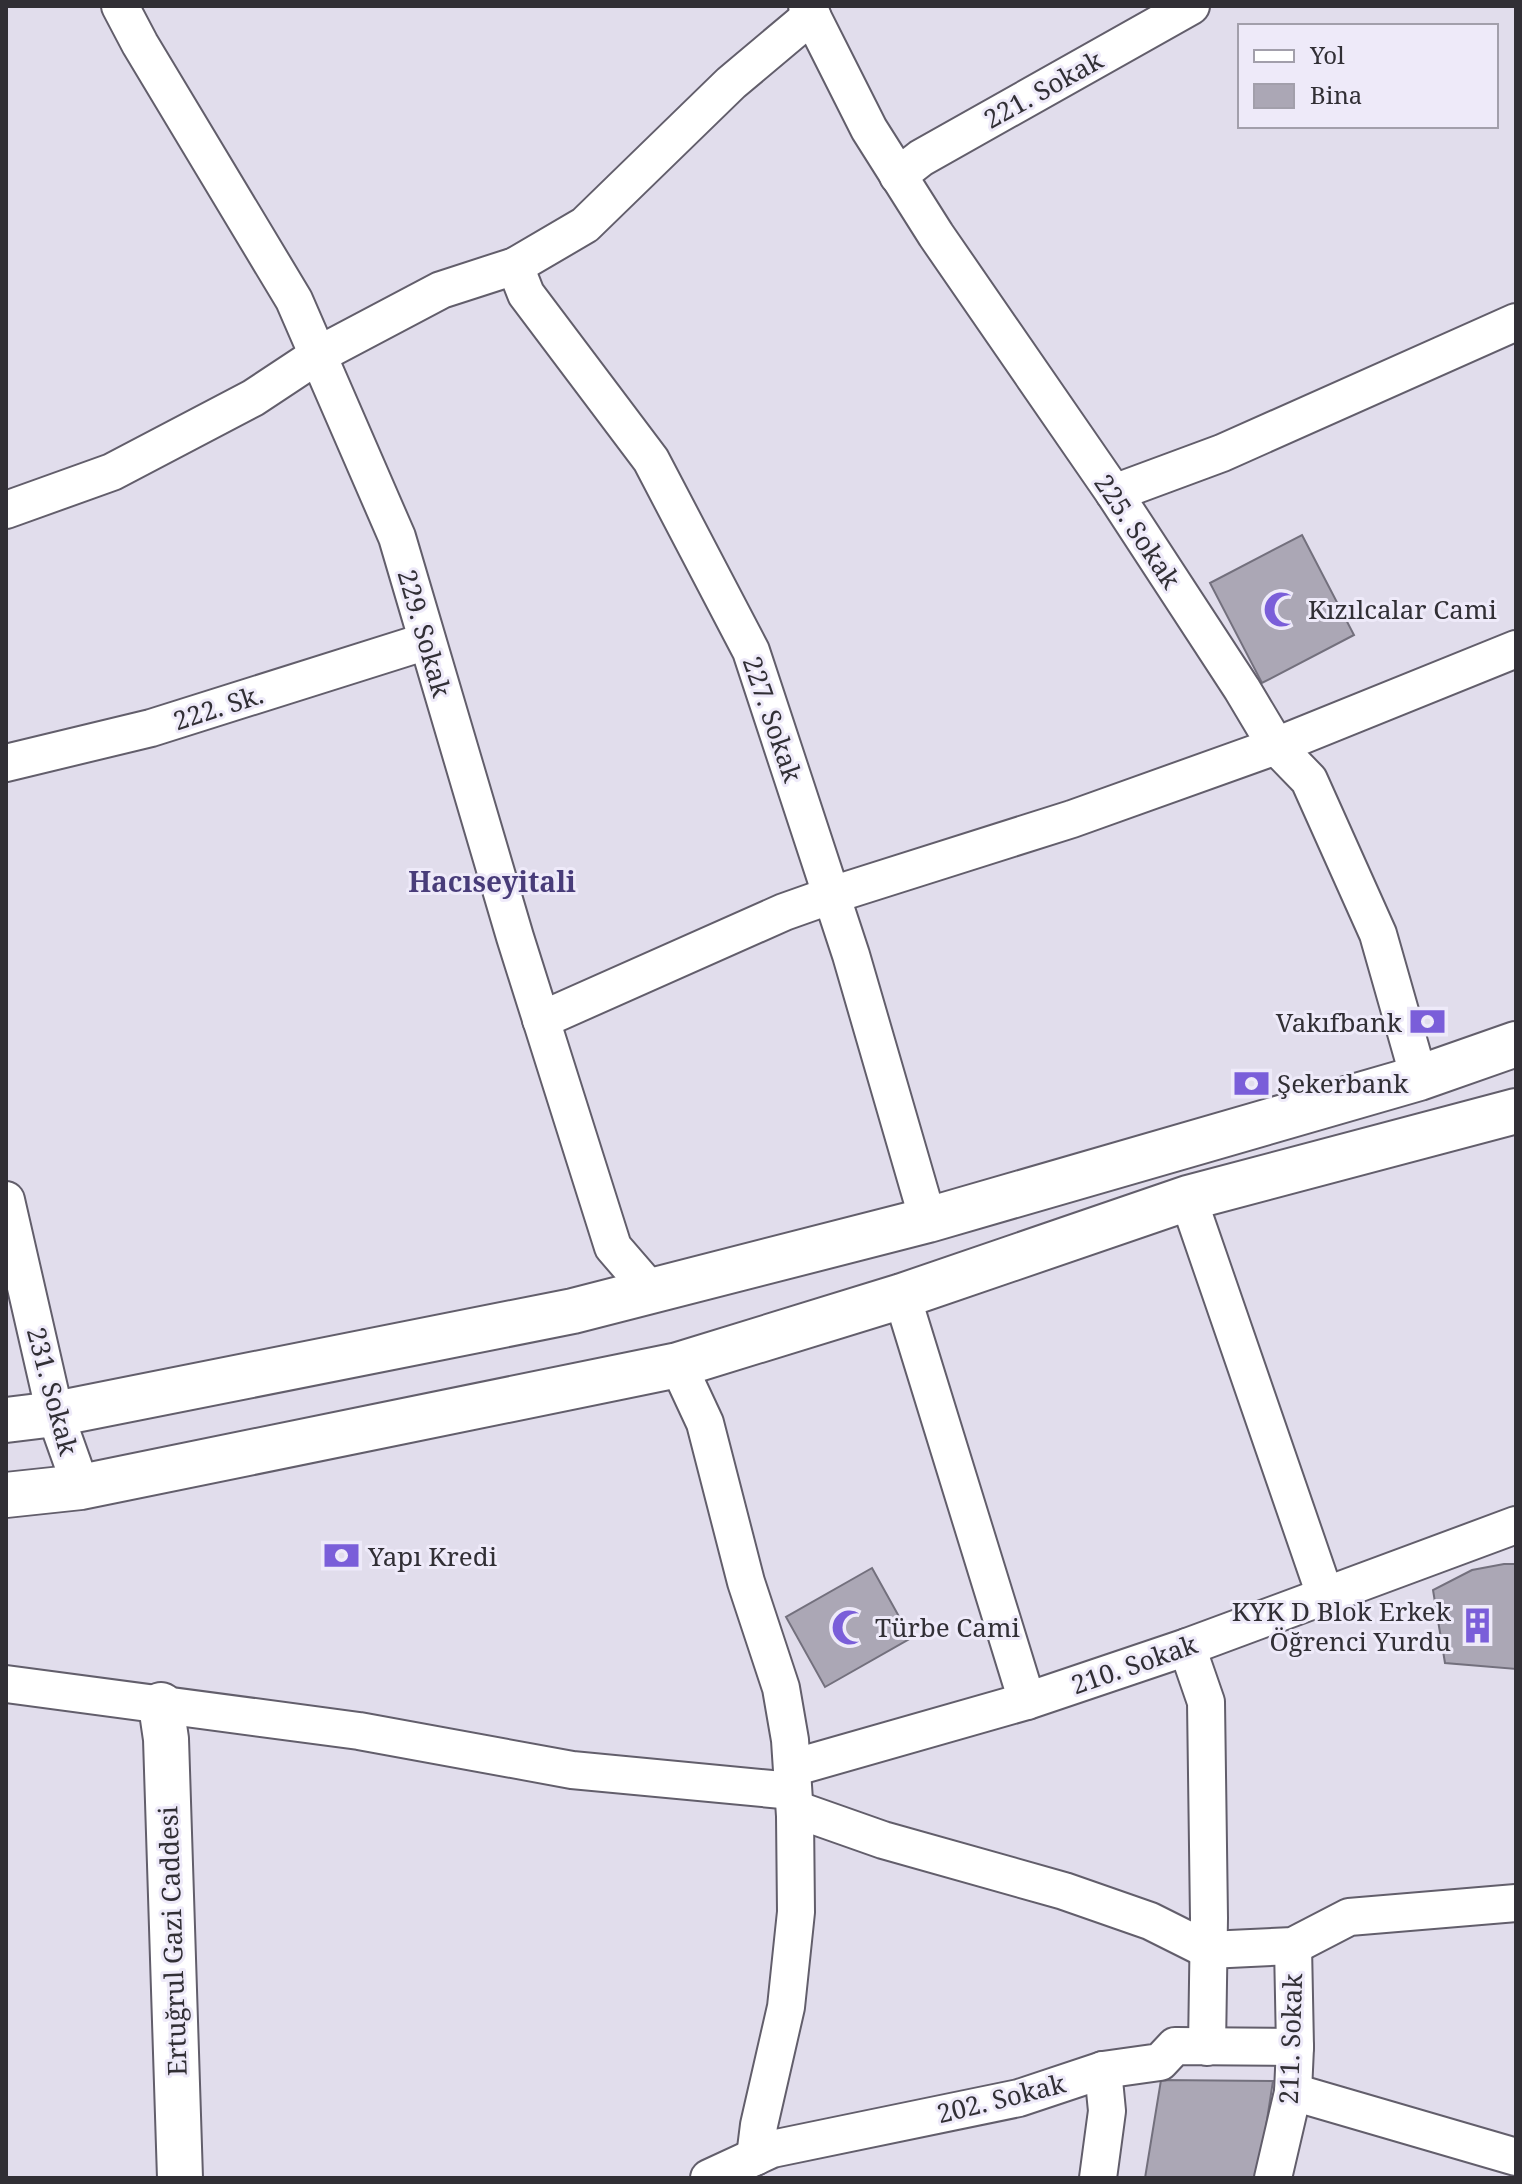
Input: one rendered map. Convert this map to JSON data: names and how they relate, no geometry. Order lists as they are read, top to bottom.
{
  "streets": {
    "main road": ["Ertuğrul Gazi Caddesi"],
    "street": [
      "221. Sokak",
      "225. Sokak",
      "229. Sokak",
      "222. Sk.",
      "227. Sokak",
      "231. Sokak",
      "210. Sokak",
      "211. Sokak",
      "202. Sokak"
    ]
  },
  "crossings": [
    ["221. Sokak", "225. Sokak"],
    ["229. Sokak", "222. Sk."],
    ["211. Sokak", "202. Sokak"]
  ],
  "districts": ["Hacıseyitali"],
  "places": {
    "mosque": ["Kızılcalar Cami", "Türbe Cami"],
    "bank": ["Vakıfbank", "Şekerbank", "Yapı Kredi"],
    "building": ["KYK D Blok Erkek Öğrenci Yurdu"]
  },
  "legend": ["Yol", "Bina"]
}
